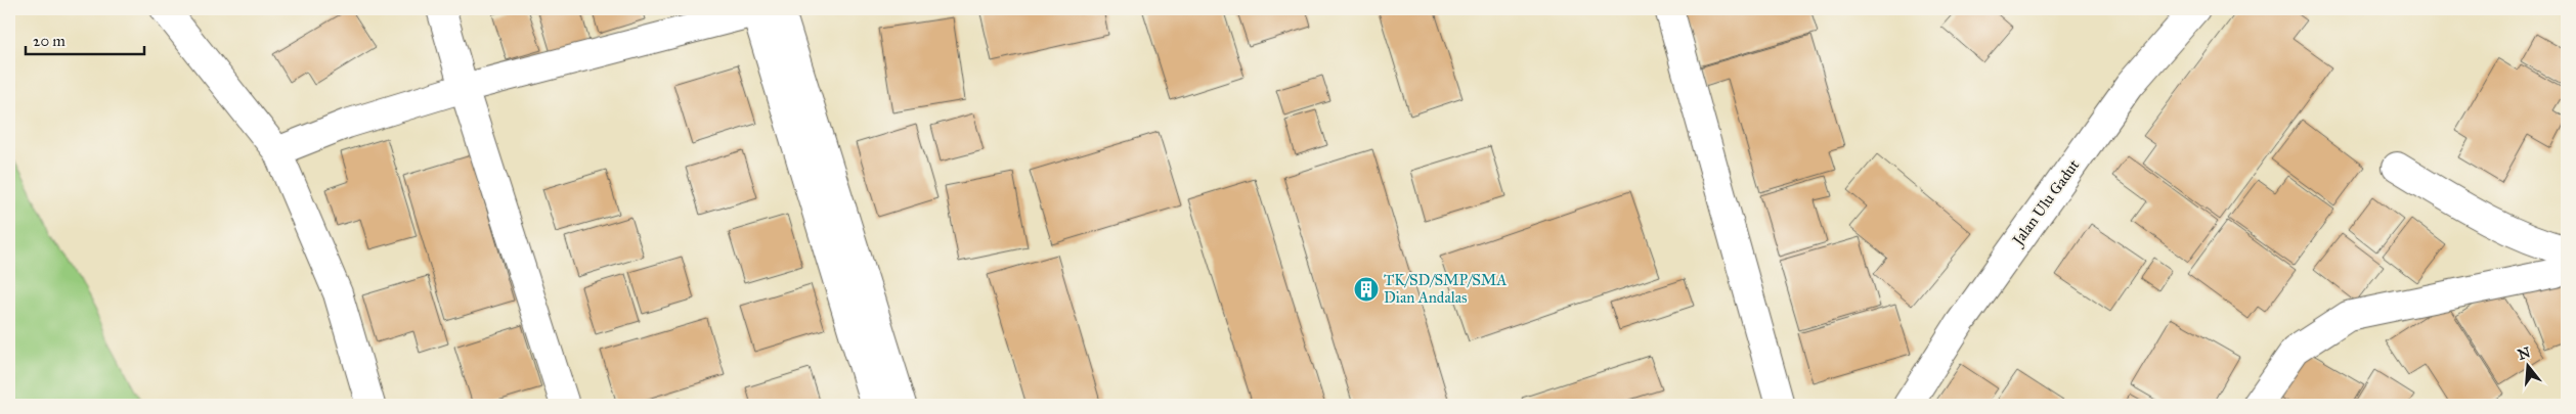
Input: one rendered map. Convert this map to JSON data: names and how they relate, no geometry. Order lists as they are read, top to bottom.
{
  "streets": {
    "street": ["Jalan Ulu Gadut"]
  },
  "places": {
    "building": ["TK/SD/SMP/SMA Dian Andalas"]
  },
  "scale_bar": "20 m",
  "north": "top"
}
